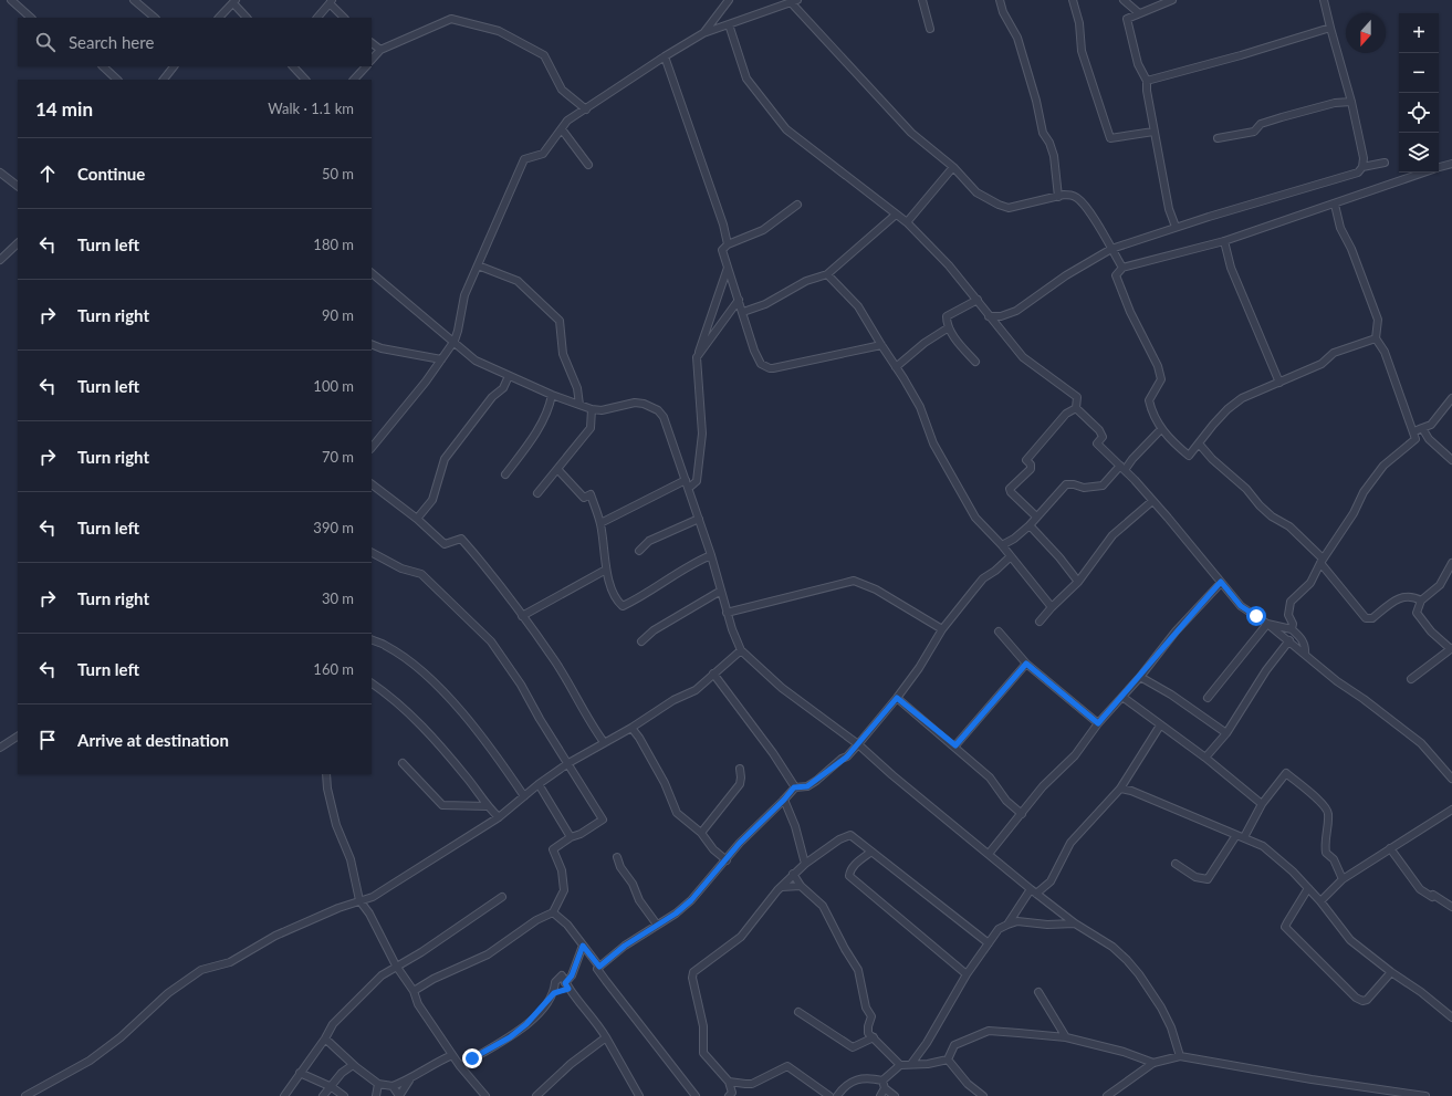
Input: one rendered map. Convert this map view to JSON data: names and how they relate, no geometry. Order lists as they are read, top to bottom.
{
  "north": "bottom",
  "page": {
    "map_buttons": ["+", "−"],
    "search": "Search here",
    "heading": ["14 min", "Walk · 1.1 km"],
    "list": [
      ["Continue", "50 m"],
      ["Turn left", "180 m"],
      ["Turn right", "90 m"],
      ["Turn left", "100 m"],
      ["Turn right", "70 m"],
      ["Turn left", "390 m"],
      ["Turn right", "30 m"],
      ["Turn left", "160 m"],
      "Arrive at destination"
    ]
  }
}
